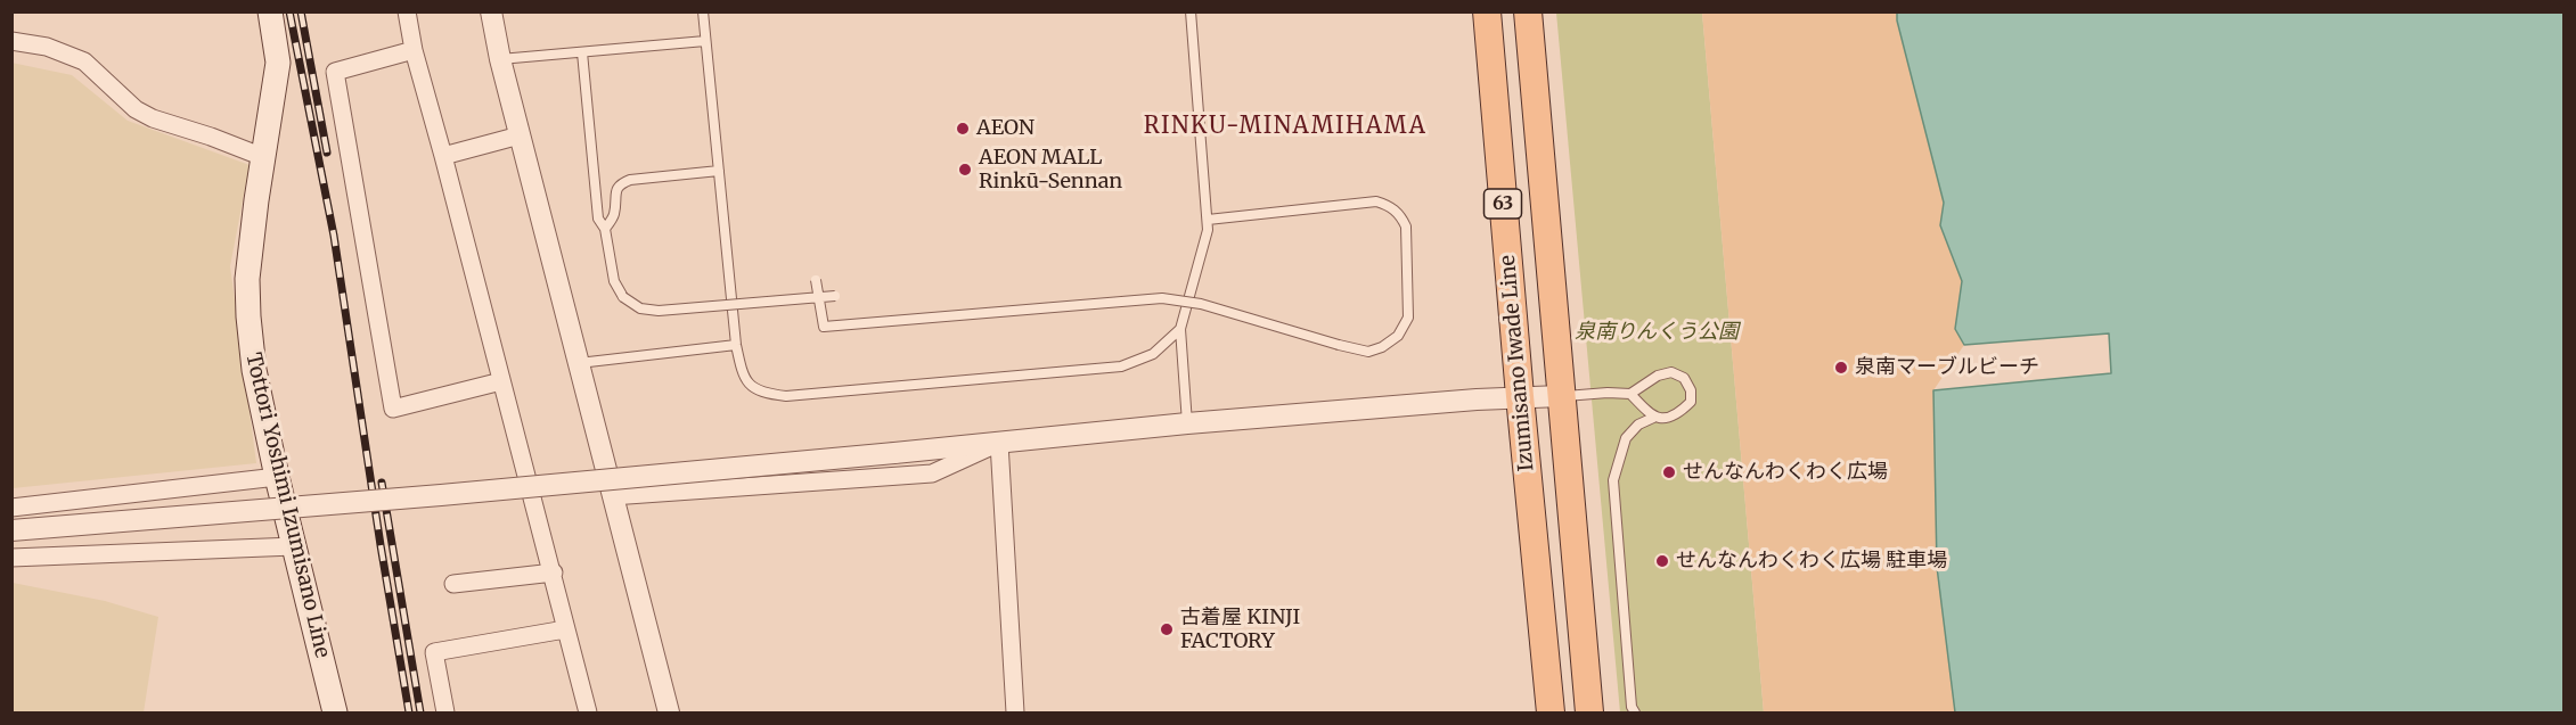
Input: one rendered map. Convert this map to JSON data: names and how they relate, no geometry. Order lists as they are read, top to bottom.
{
  "streets": {
    "main road": ["63", "Izumisano Iwade Line", "Tottori Yoshimi Izumisano Line"]
  },
  "districts": ["RINKU-MINAMIHAMA"],
  "parks": ["泉南りんくう公園"],
  "places": [
    "AEON",
    "AEON MALL Rinkū-Sennan",
    "泉南マーブルビーチ",
    "せんなんわくわく広場",
    "せんなんわくわく広場 駐車場",
    "古着屋 KINJI FACTORY"
  ]
}
